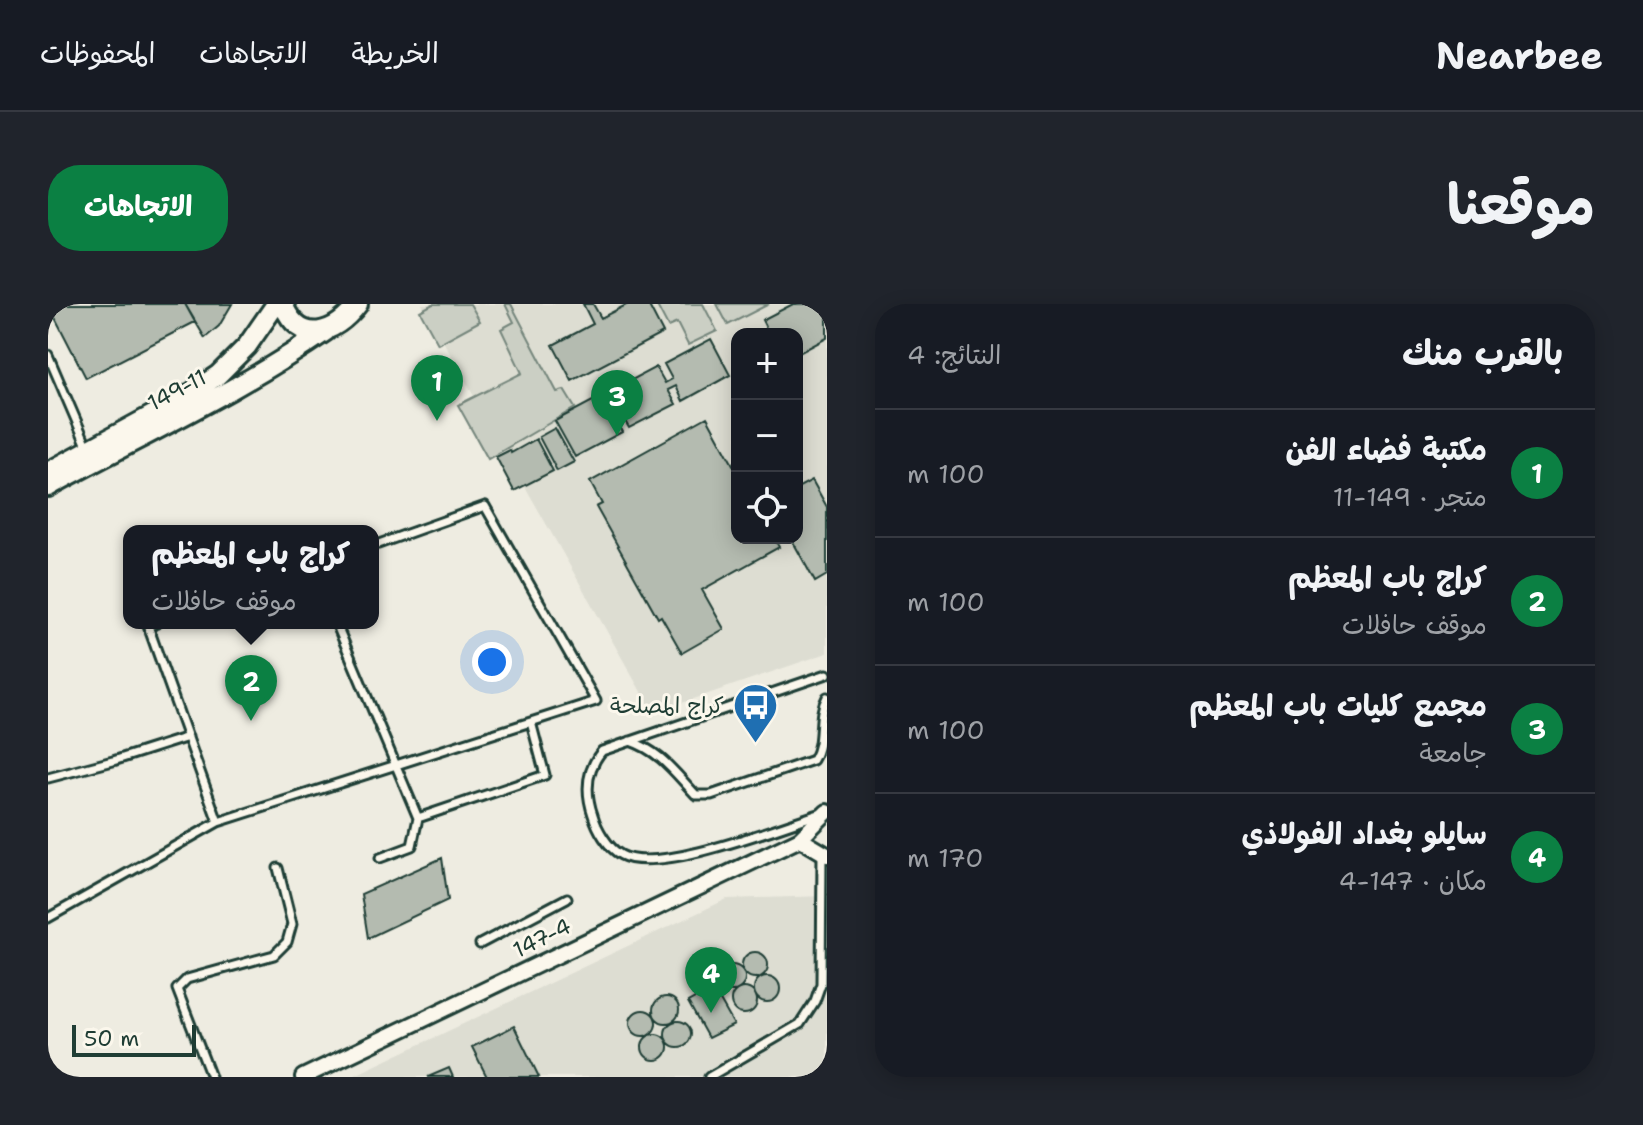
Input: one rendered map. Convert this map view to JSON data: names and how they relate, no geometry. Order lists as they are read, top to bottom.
{
  "streets": {
    "street": ["149-11", "147-4"]
  },
  "places": {
    "bus stop": ["كراج المصلحة"]
  },
  "scale_bar": "50 m",
  "page": {
    "header": "Nearbee",
    "nav": ["الخريطة", "الاتجاهات", "المحفوظات"],
    "title": "موقعنا",
    "buttons": "الاتجاهات",
    "heading": ["بالقرب منك", "النتائج: 4"],
    "map_buttons": ["+", "−"],
    "pins": [
      "1",
      "3",
      "2",
      "4"
    ],
    "list": [
      {
        "mark": "1",
        "name": "مكتبة فضاء الفن",
        "note": "متجر · 149-11",
        "value": "100 m"
      },
      {
        "mark": "2",
        "name": "كراج باب المعظم",
        "note": "موقف حافلات",
        "value": "100 m"
      },
      {
        "mark": "3",
        "name": "مجمع كليات باب المعظم",
        "note": "جامعة",
        "value": "100 m"
      },
      {
        "mark": "4",
        "name": "سايلو بغداد الفولاذي",
        "note": "مكان · 147-4",
        "value": "170 m"
      }
    ],
    "popup": ["كراج باب المعظم", "موقف حافلات"],
    "scale": "50 m"
  }
}
